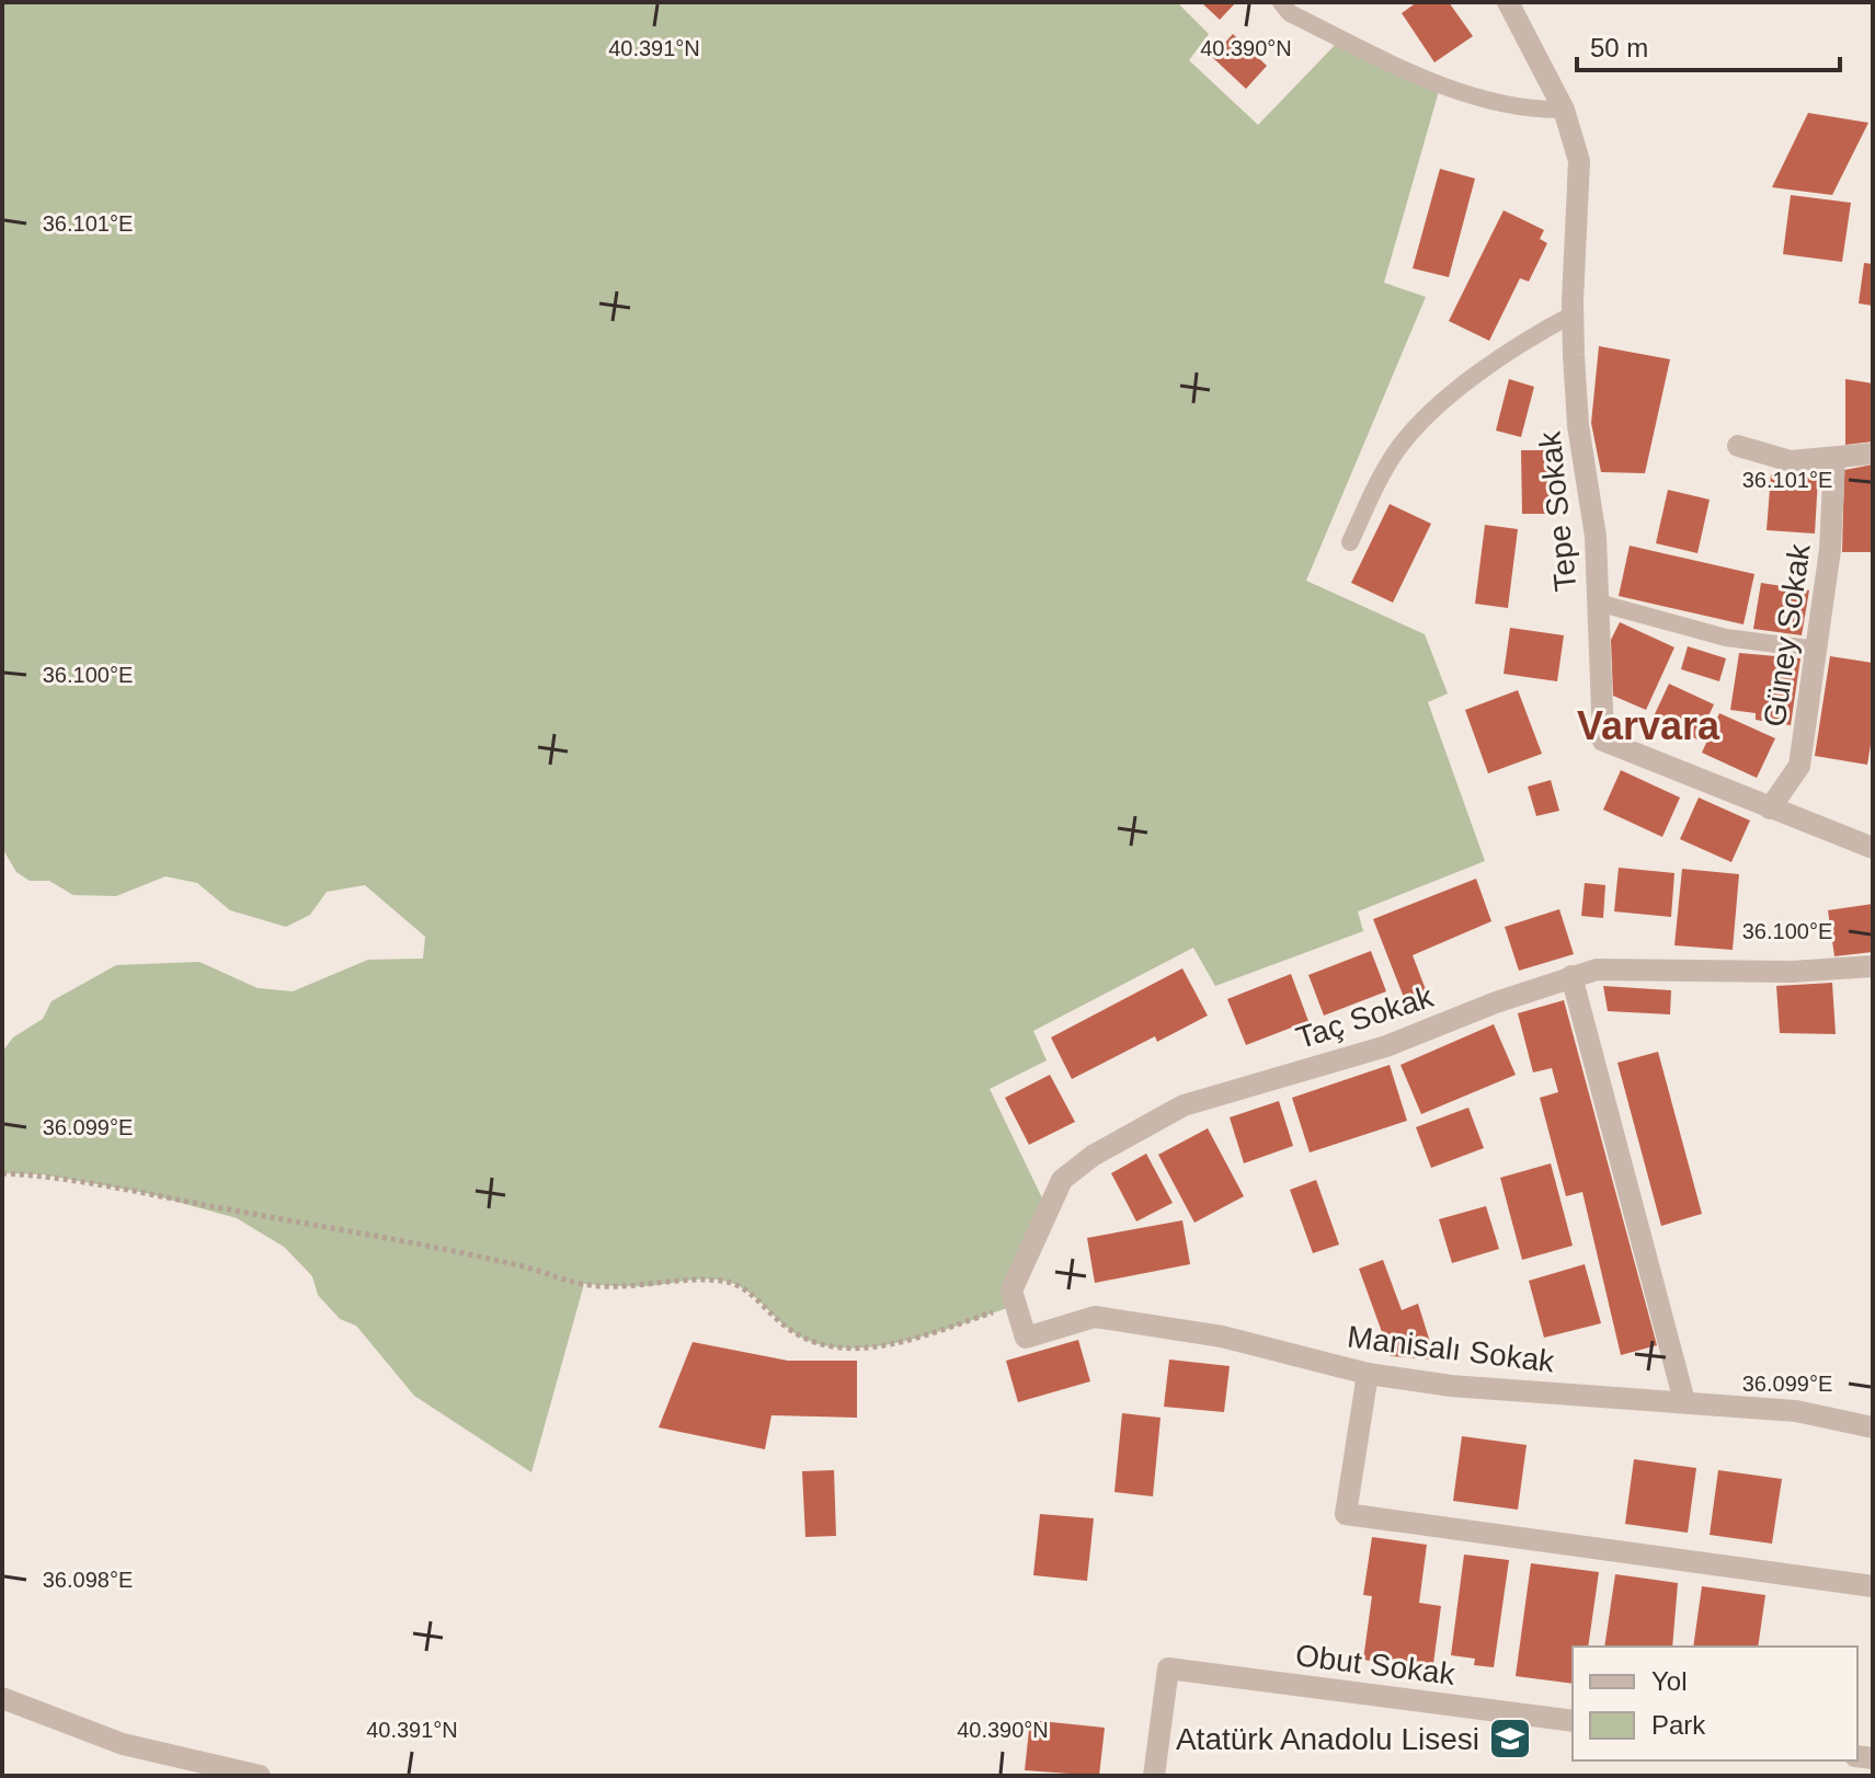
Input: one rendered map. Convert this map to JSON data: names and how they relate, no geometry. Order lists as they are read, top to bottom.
{
  "streets": {
    "street": [
      "Tepe Sokak",
      "Güney Sokak",
      "Taç Sokak",
      "Manisalı Sokak",
      "Obut Sokak"
    ]
  },
  "crossings": [
    ["Tepe Sokak", "Güney Sokak"],
    ["Taç Sokak", "Manisalı Sokak"]
  ],
  "districts": ["Varvara"],
  "places": {
    "school or university": ["Atatürk Anadolu Lisesi"]
  },
  "legend": ["Yol", "Park"],
  "scale_bar": "50 m",
  "coordinates": [
    "40.391°N",
    "40.390°N",
    "36.101°E",
    "36.100°E",
    "36.099°E",
    "36.098°E"
  ]
}
